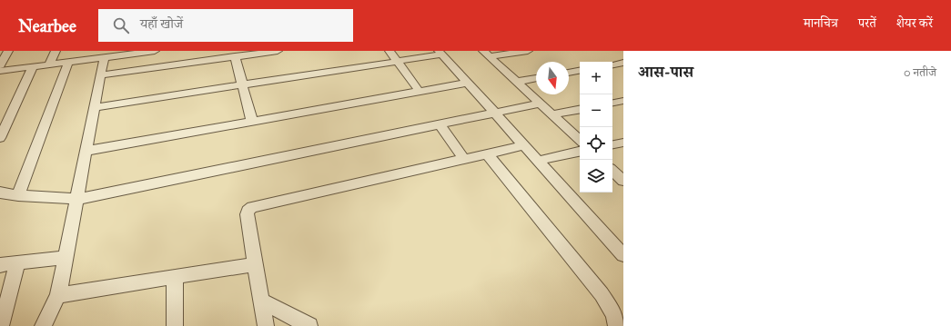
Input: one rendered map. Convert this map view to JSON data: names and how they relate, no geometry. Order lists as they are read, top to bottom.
{
  "north": "bottom",
  "page": {
    "header": "Nearbee",
    "search": "यहाँ खोजें",
    "nav": ["मानचित्र", "परतें", "शेयर करें"],
    "heading": ["आस-पास", "0 नतीजे"],
    "map_buttons": ["+", "−"]
  }
}
